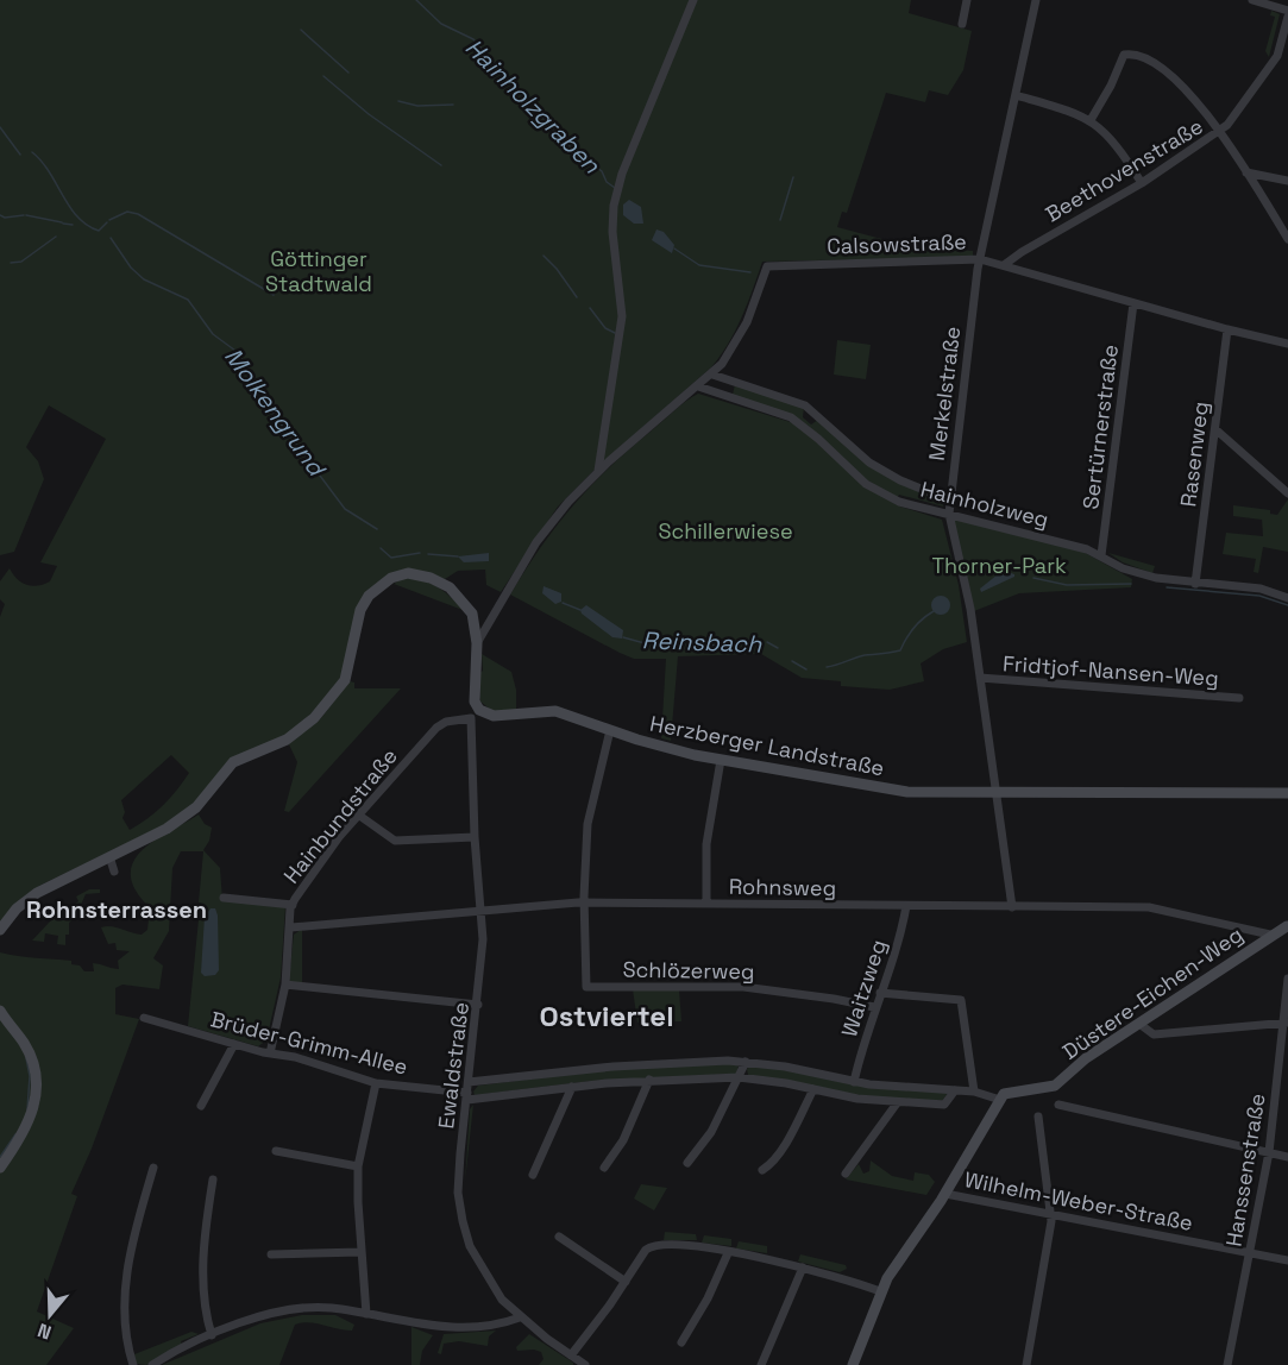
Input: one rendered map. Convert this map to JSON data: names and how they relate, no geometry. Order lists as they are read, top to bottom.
{
  "streets": {
    "street": [
      "Beethovenstraße",
      "Calsowstraße",
      "Merkelstraße",
      "Sertürnerstraße",
      "Rasenweg",
      "Hainholzweg",
      "Fridtjof-Nansen-Weg",
      "Herzberger Landstraße",
      "Hainbundstraße",
      "Rohnsweg",
      "Schlözerweg",
      "Waitzweg",
      "Düstere-Eichen-Weg",
      "Brüder-Grimm-Allee",
      "Ewaldstraße",
      "Hanssenstraße",
      "Wilhelm-Weber-Straße"
    ]
  },
  "crossings": [
    ["Beethovenstraße", "Calsowstraße"],
    ["Calsowstraße", "Merkelstraße"],
    ["Calsowstraße", "Sertürnerstraße"],
    ["Calsowstraße", "Rasenweg"],
    ["Calsowstraße", "Hainholzweg"],
    ["Merkelstraße", "Hainholzweg"],
    ["Merkelstraße", "Fridtjof-Nansen-Weg"],
    ["Merkelstraße", "Herzberger Landstraße"],
    ["Merkelstraße", "Rohnsweg"],
    ["Sertürnerstraße", "Hainholzweg"],
    ["Rasenweg", "Hainholzweg"],
    ["Herzberger Landstraße", "Hainbundstraße"],
    ["Herzberger Landstraße", "Ewaldstraße"],
    ["Hainbundstraße", "Rohnsweg"],
    ["Hainbundstraße", "Brüder-Grimm-Allee"],
    ["Hainbundstraße", "Ewaldstraße"],
    ["Rohnsweg", "Schlözerweg"],
    ["Rohnsweg", "Waitzweg"],
    ["Rohnsweg", "Düstere-Eichen-Weg"],
    ["Rohnsweg", "Ewaldstraße"],
    ["Schlözerweg", "Waitzweg"],
    ["Waitzweg", "Brüder-Grimm-Allee"],
    ["Düstere-Eichen-Weg", "Brüder-Grimm-Allee"],
    ["Brüder-Grimm-Allee", "Ewaldstraße"],
    ["Hanssenstraße", "Wilhelm-Weber-Straße"]
  ],
  "districts": ["Rohnsterrassen", "Ostviertel"],
  "water": ["Hainholzgraben", "Molkengrund", "Reinsbach"],
  "parks": ["Göttinger Stadtwald", "Schillerwiese", "Thorner-Park"],
  "north": "bottom"
}
